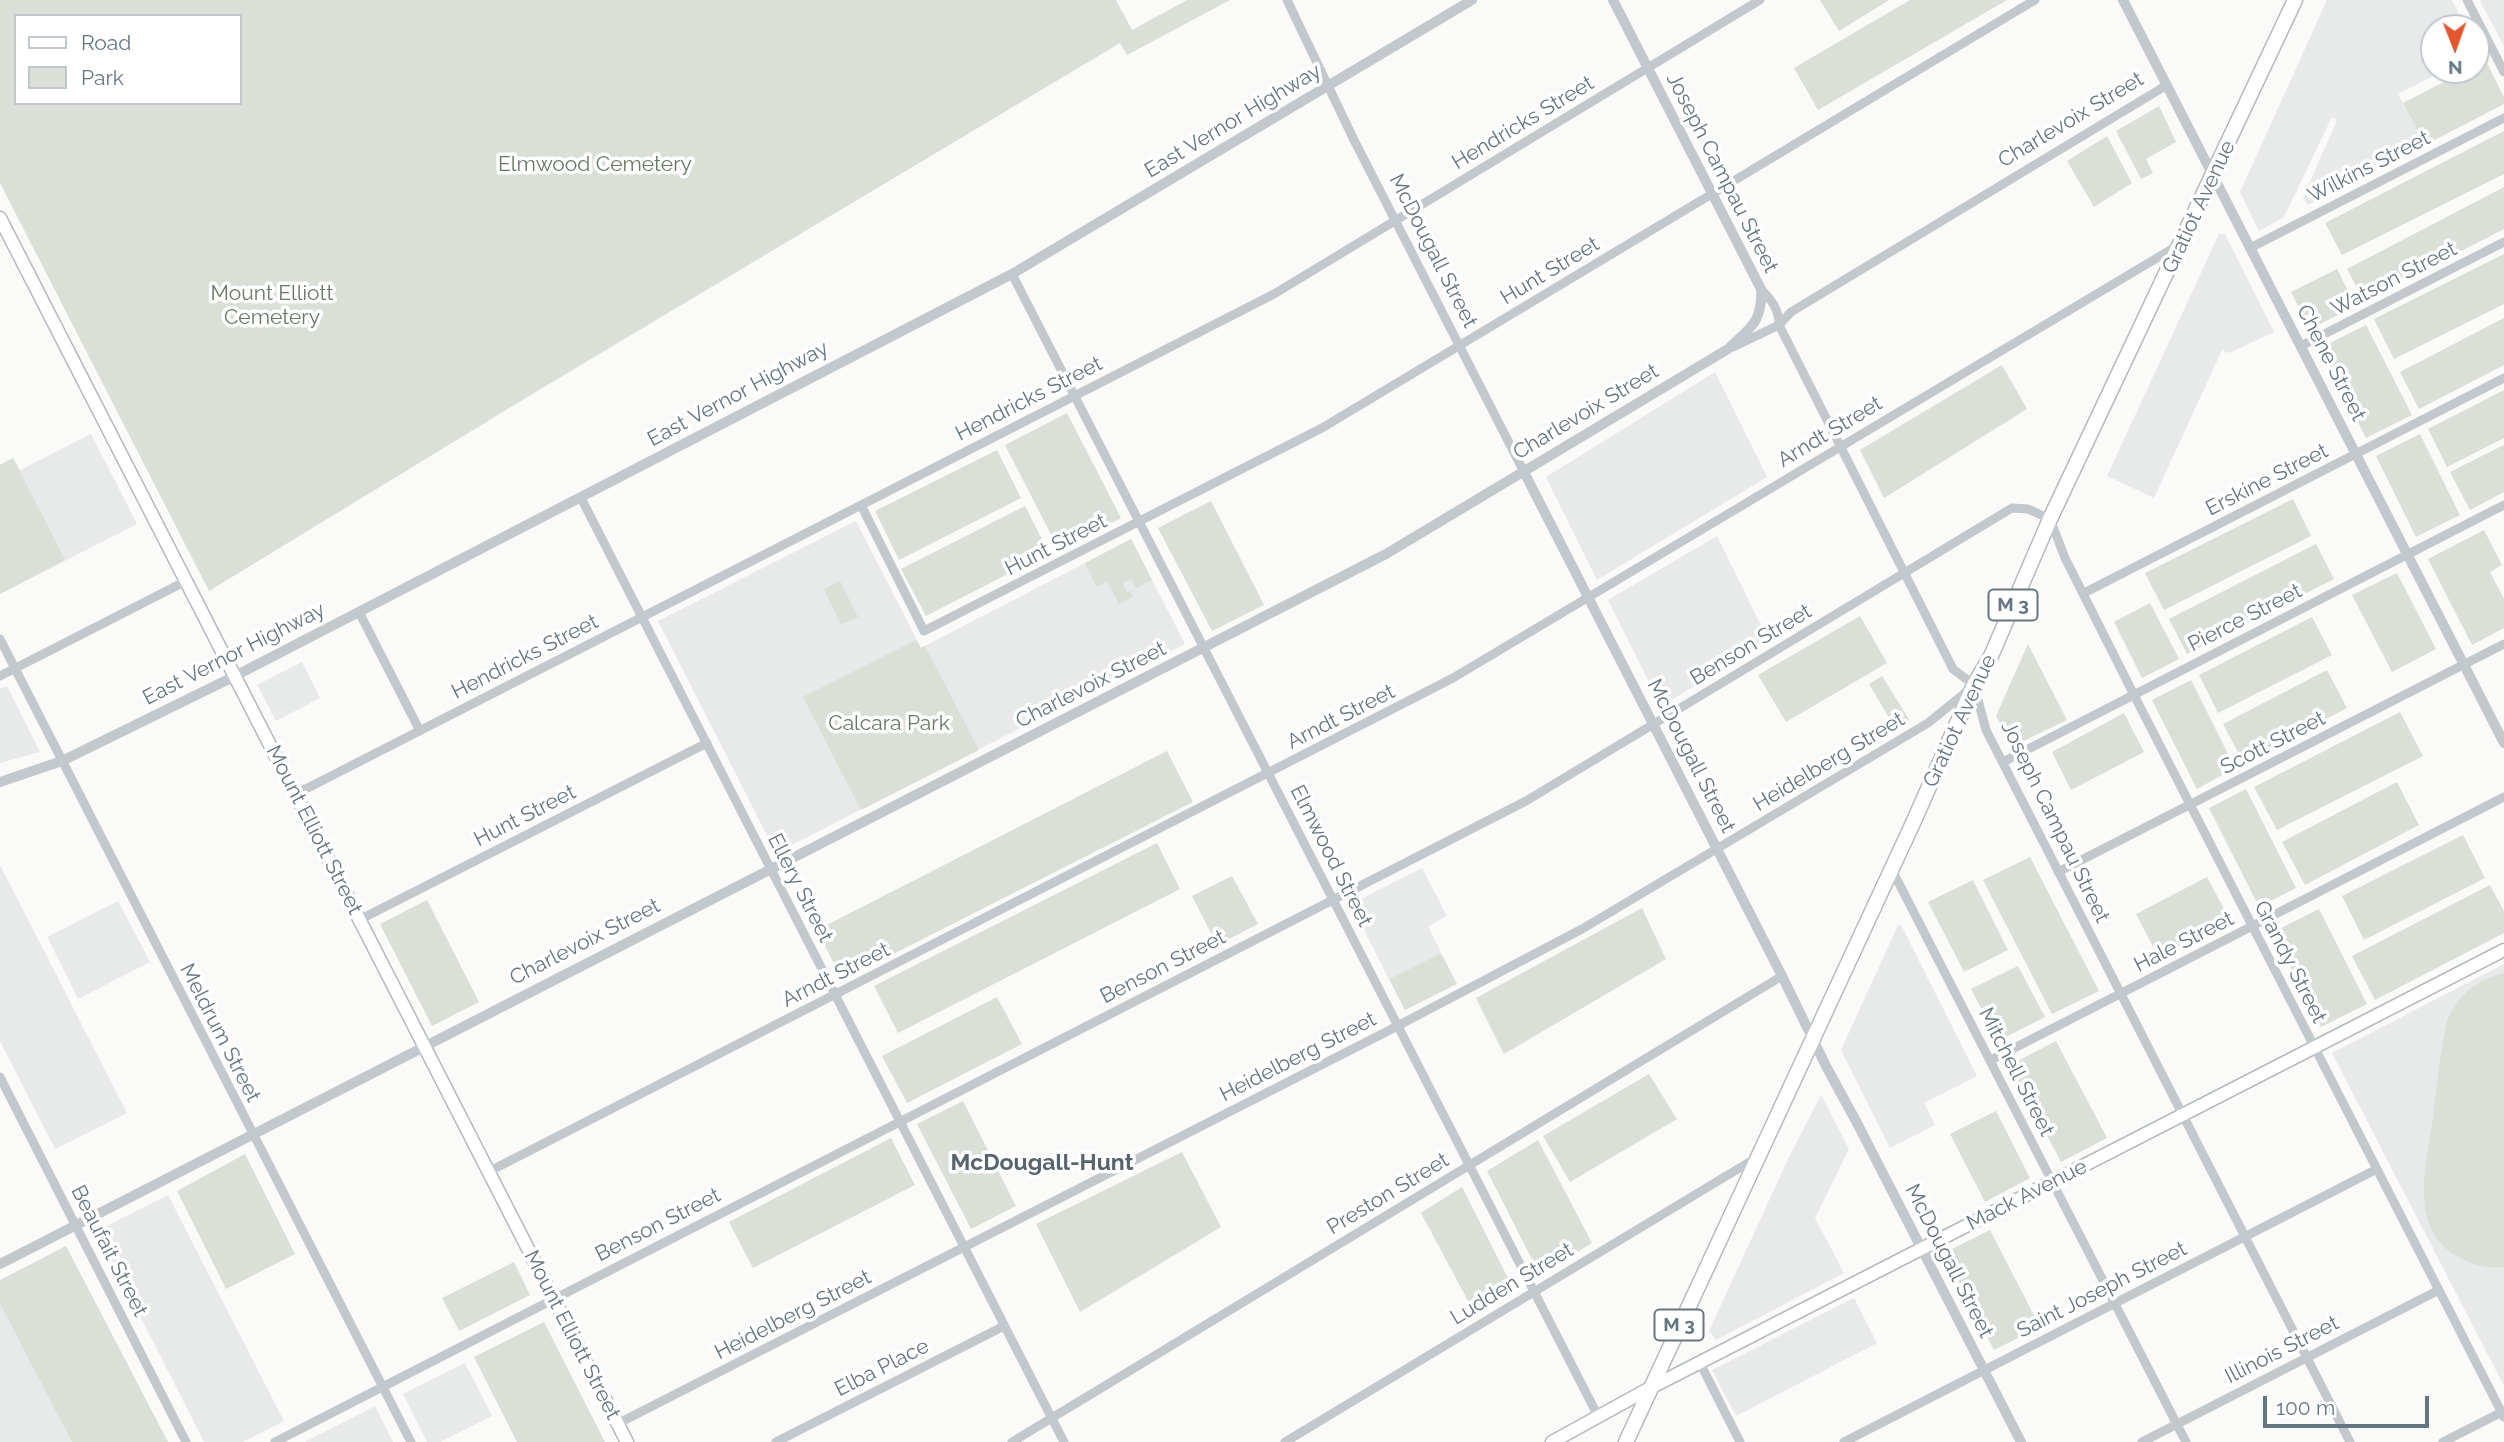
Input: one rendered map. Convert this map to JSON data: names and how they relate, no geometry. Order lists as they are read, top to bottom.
{
  "streets": {
    "main road": [
      "Gratiot Avenue",
      "M 3",
      "Mount Elliott Street",
      "Mack Avenue"
    ],
    "street": [
      "Charlevoix Street",
      "East Vernor Highway",
      "Hendricks Street",
      "Wilkins Street",
      "Joseph Campau Street",
      "McDougall Street",
      "Hunt Street",
      "Watson Street",
      "Chene Street",
      "Arndt Street",
      "Erskine Street",
      "Pierce Street",
      "Benson Street",
      "Scott Street",
      "Heidelberg Street",
      "Elmwood Street",
      "Ellery Street",
      "Hale Street",
      "Grandy Street",
      "Meldrum Street",
      "Mitchell Street",
      "Preston Street",
      "Beaufait Street",
      "Ludden Street",
      "Saint Joseph Street",
      "Illinois Street",
      "Elba Place"
    ]
  },
  "crossings": [
    ["Charlevoix Street", "Joseph Campau Street"],
    ["Charlevoix Street", "McDougall Street"],
    ["Charlevoix Street", "Chene Street"],
    ["Charlevoix Street", "Mount Elliott Street"],
    ["Charlevoix Street", "Elmwood Street"],
    ["Charlevoix Street", "Ellery Street"],
    ["Charlevoix Street", "Meldrum Street"],
    ["Charlevoix Street", "Beaufait Street"],
    ["East Vernor Highway", "McDougall Street"],
    ["East Vernor Highway", "Mount Elliott Street"],
    ["East Vernor Highway", "Elmwood Street"],
    ["East Vernor Highway", "Ellery Street"],
    ["East Vernor Highway", "Meldrum Street"],
    ["Hendricks Street", "Joseph Campau Street"],
    ["Hendricks Street", "McDougall Street"],
    ["Hendricks Street", "Hunt Street"],
    ["Hendricks Street", "Mount Elliott Street"],
    ["Hendricks Street", "Elmwood Street"],
    ["Hendricks Street", "Ellery Street"],
    ["Wilkins Street", "Chene Street"],
    ["Joseph Campau Street", "Gratiot Avenue"],
    ["Joseph Campau Street", "Hunt Street"],
    ["Joseph Campau Street", "Arndt Street"],
    ["Joseph Campau Street", "Pierce Street"],
    ["Joseph Campau Street", "Benson Street"],
    ["Joseph Campau Street", "Scott Street"],
    ["Joseph Campau Street", "Heidelberg Street"],
    ["Joseph Campau Street", "Hale Street"],
    ["Joseph Campau Street", "Mack Avenue"],
    ["Joseph Campau Street", "Saint Joseph Street"],
    ["Joseph Campau Street", "Illinois Street"],
    ["Gratiot Avenue", "McDougall Street"],
    ["Gratiot Avenue", "Chene Street"],
    ["Gratiot Avenue", "Arndt Street"],
    ["Gratiot Avenue", "Benson Street"],
    ["Gratiot Avenue", "Heidelberg Street"],
    ["Gratiot Avenue", "Grandy Street"],
    ["Gratiot Avenue", "Mitchell Street"],
    ["Gratiot Avenue", "Mack Avenue"],
    ["Gratiot Avenue", "Ludden Street"],
    ["McDougall Street", "Hunt Street"],
    ["McDougall Street", "Arndt Street"],
    ["McDougall Street", "Benson Street"],
    ["McDougall Street", "Heidelberg Street"],
    ["McDougall Street", "Preston Street"],
    ["McDougall Street", "Mack Avenue"],
    ["McDougall Street", "Saint Joseph Street"],
    ["Hunt Street", "Mount Elliott Street"],
    ["Hunt Street", "Elmwood Street"],
    ["Hunt Street", "Ellery Street"],
    ["Watson Street", "Chene Street"],
    ["Chene Street", "Erskine Street"],
    ["Chene Street", "Pierce Street"],
    ["Chene Street", "Scott Street"],
    ["Arndt Street", "Mount Elliott Street"],
    ["Arndt Street", "Elmwood Street"],
    ["Arndt Street", "Ellery Street"],
    ["Erskine Street", "Grandy Street"],
    ["Pierce Street", "Grandy Street"],
    ["Benson Street", "Mount Elliott Street"],
    ["Benson Street", "Elmwood Street"],
    ["Benson Street", "Ellery Street"],
    ["Benson Street", "Grandy Street"],
    ["Benson Street", "Meldrum Street"],
    ["Scott Street", "Grandy Street"],
    ["Heidelberg Street", "Mount Elliott Street"],
    ["Heidelberg Street", "Elmwood Street"],
    ["Heidelberg Street", "Ellery Street"],
    ["Elmwood Street", "Preston Street"],
    ["Elmwood Street", "Mack Avenue"],
    ["Elmwood Street", "Ludden Street"],
    ["Ellery Street", "Preston Street"],
    ["Ellery Street", "Elba Place"],
    ["Hale Street", "Grandy Street"],
    ["Hale Street", "Mitchell Street"],
    ["Grandy Street", "Mack Avenue"],
    ["Grandy Street", "Saint Joseph Street"],
    ["Grandy Street", "Illinois Street"],
    ["Mitchell Street", "Mack Avenue"],
    ["Mitchell Street", "Saint Joseph Street"],
    ["Mitchell Street", "Illinois Street"]
  ],
  "districts": ["McDougall-Hunt"],
  "parks": ["Elmwood Cemetery", "Mount Elliott Cemetery", "Calcara Park"],
  "legend": ["Road", "Park"],
  "scale_bar": "100 m",
  "north": "bottom"
}
